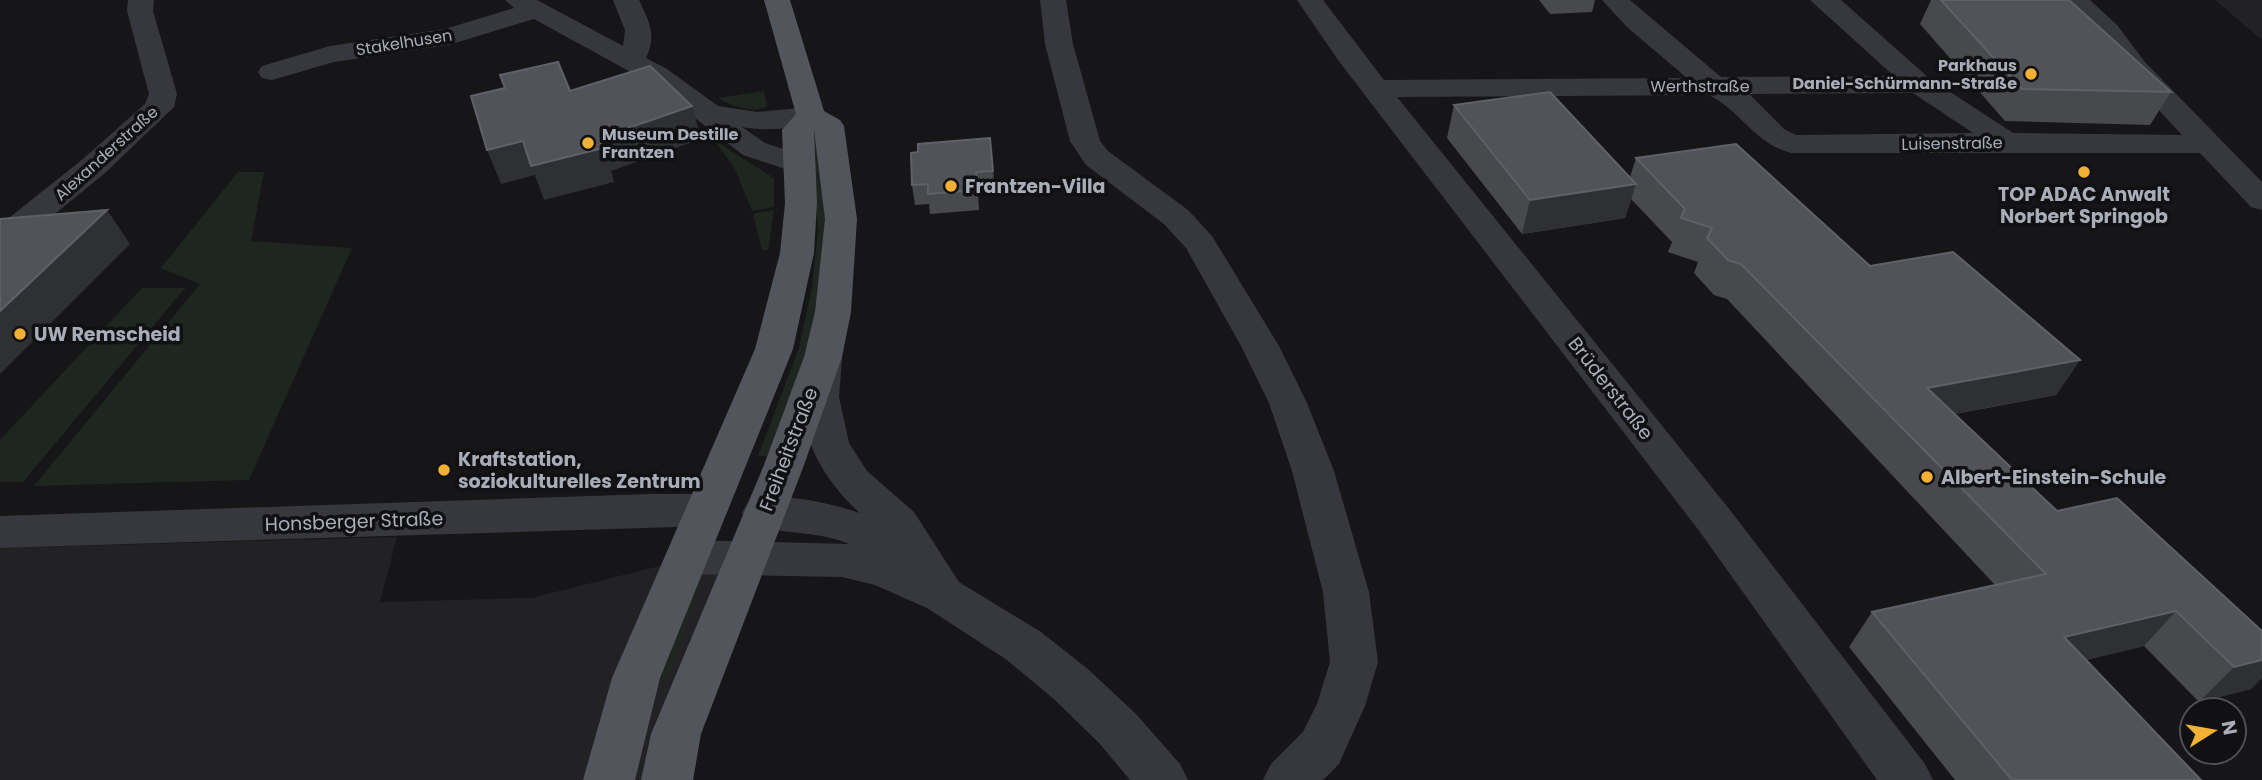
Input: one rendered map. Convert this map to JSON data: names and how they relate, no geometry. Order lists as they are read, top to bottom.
{
  "streets": {
    "main road": ["Freiheitstraße"],
    "street": [
      "Stakelhusen",
      "Werthstraße",
      "Luisenstraße",
      "Alexanderstraße",
      "Brüderstraße",
      "Honsberger Straße"
    ]
  },
  "crossings": [
    ["Werthstraße", "Luisenstraße"],
    ["Werthstraße", "Brüderstraße"]
  ],
  "places": [
    "Parkhaus Daniel-Schürmann-Straße",
    "Museum Destille Frantzen",
    "TOP ADAC Anwalt Norbert Springob",
    "Frantzen-Villa",
    "UW Remscheid",
    "Kraftstation, soziokulturelles Zentrum",
    "Albert-Einstein-Schule"
  ],
  "north": "right"
}
